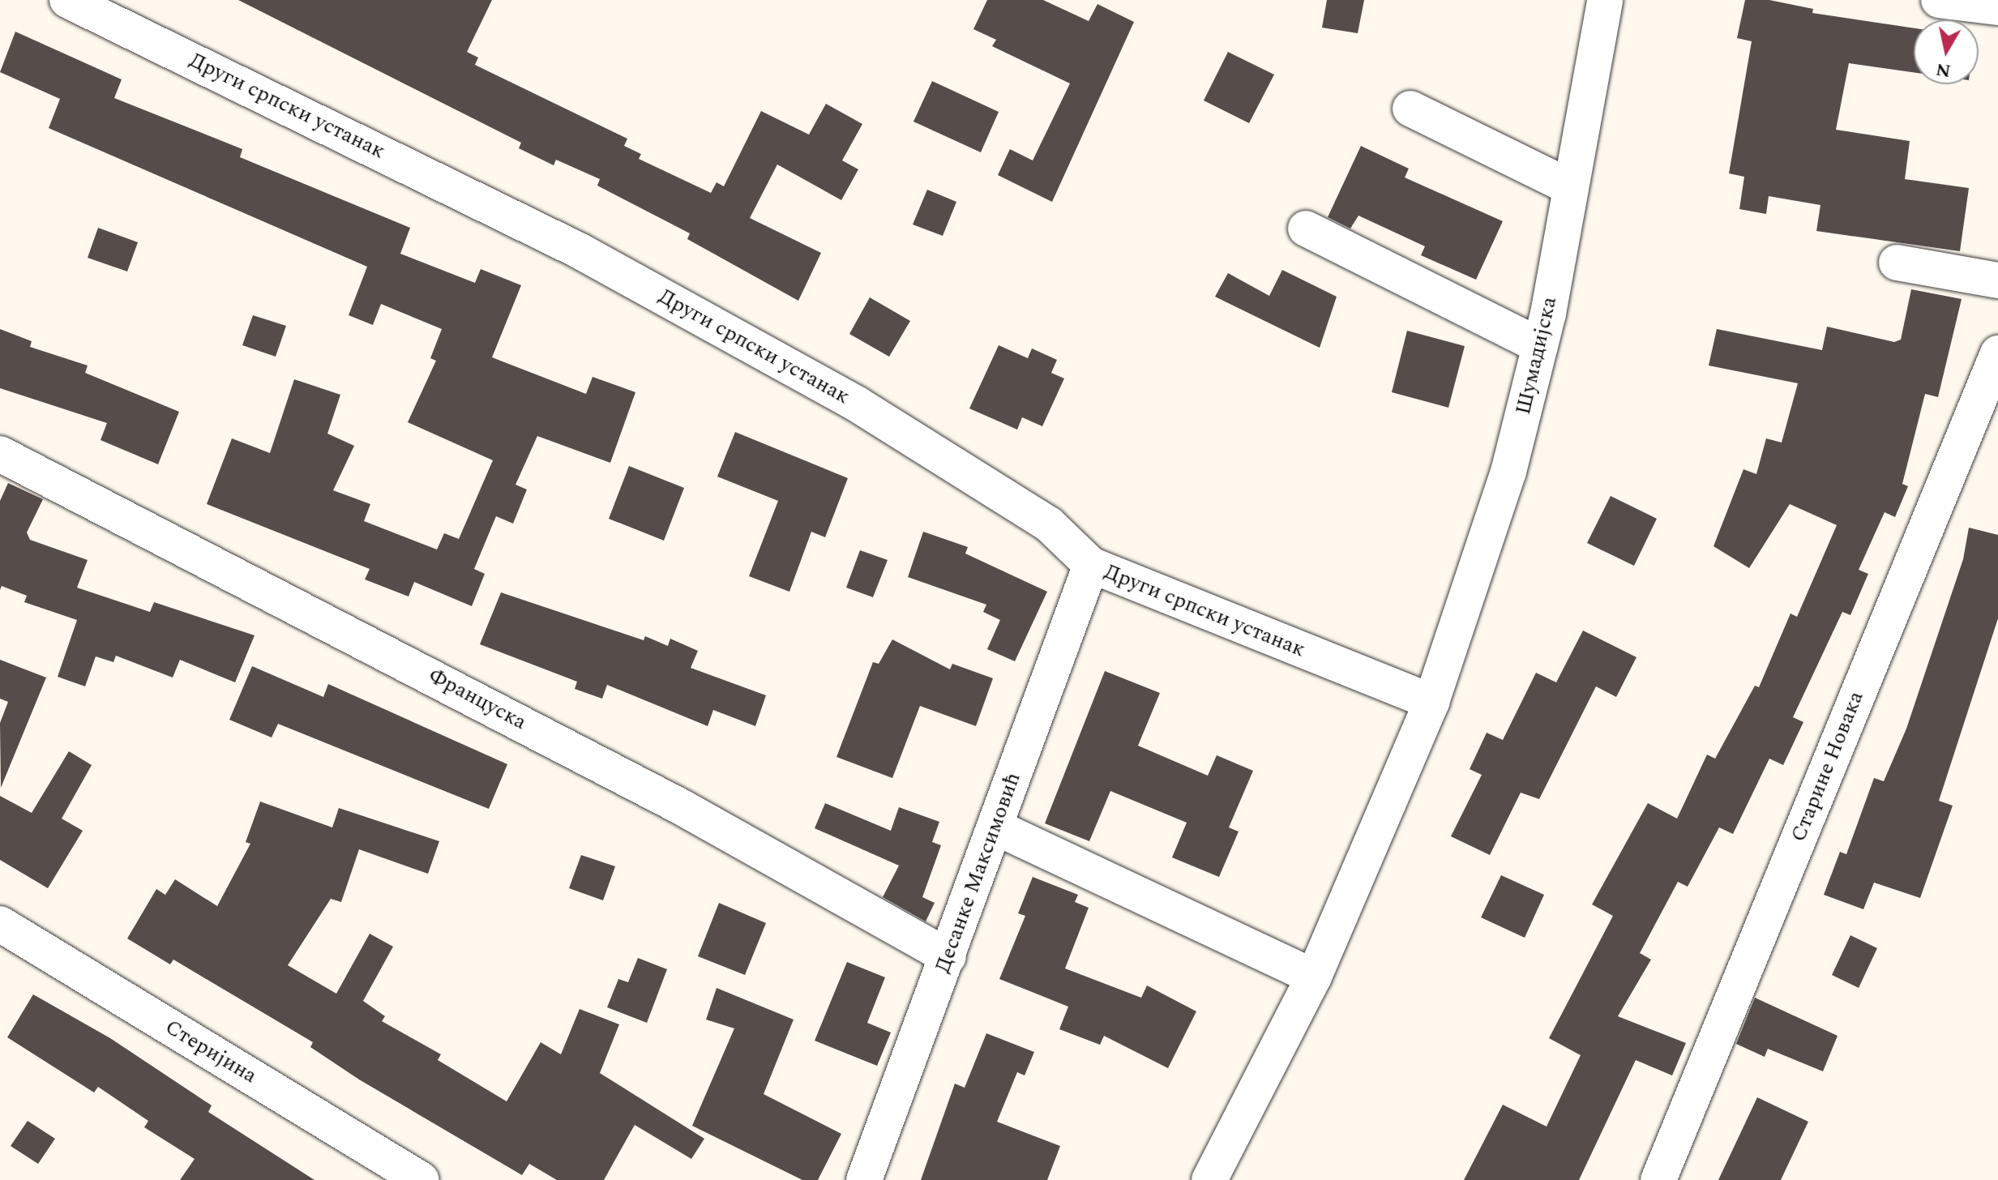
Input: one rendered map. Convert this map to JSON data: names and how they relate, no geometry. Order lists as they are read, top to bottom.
{
  "streets": {
    "street": [
      "Други српски устанак",
      "Шумадијска",
      "Француска",
      "Старине Новака",
      "Десанке Максимовић",
      "Стеријина"
    ]
  },
  "crossings": [
    ["Други српски устанак", "Шумадијска"],
    ["Други српски устанак", "Десанке Максимовић"],
    ["Француска", "Десанке Максимовић"]
  ],
  "north": "bottom"
}
